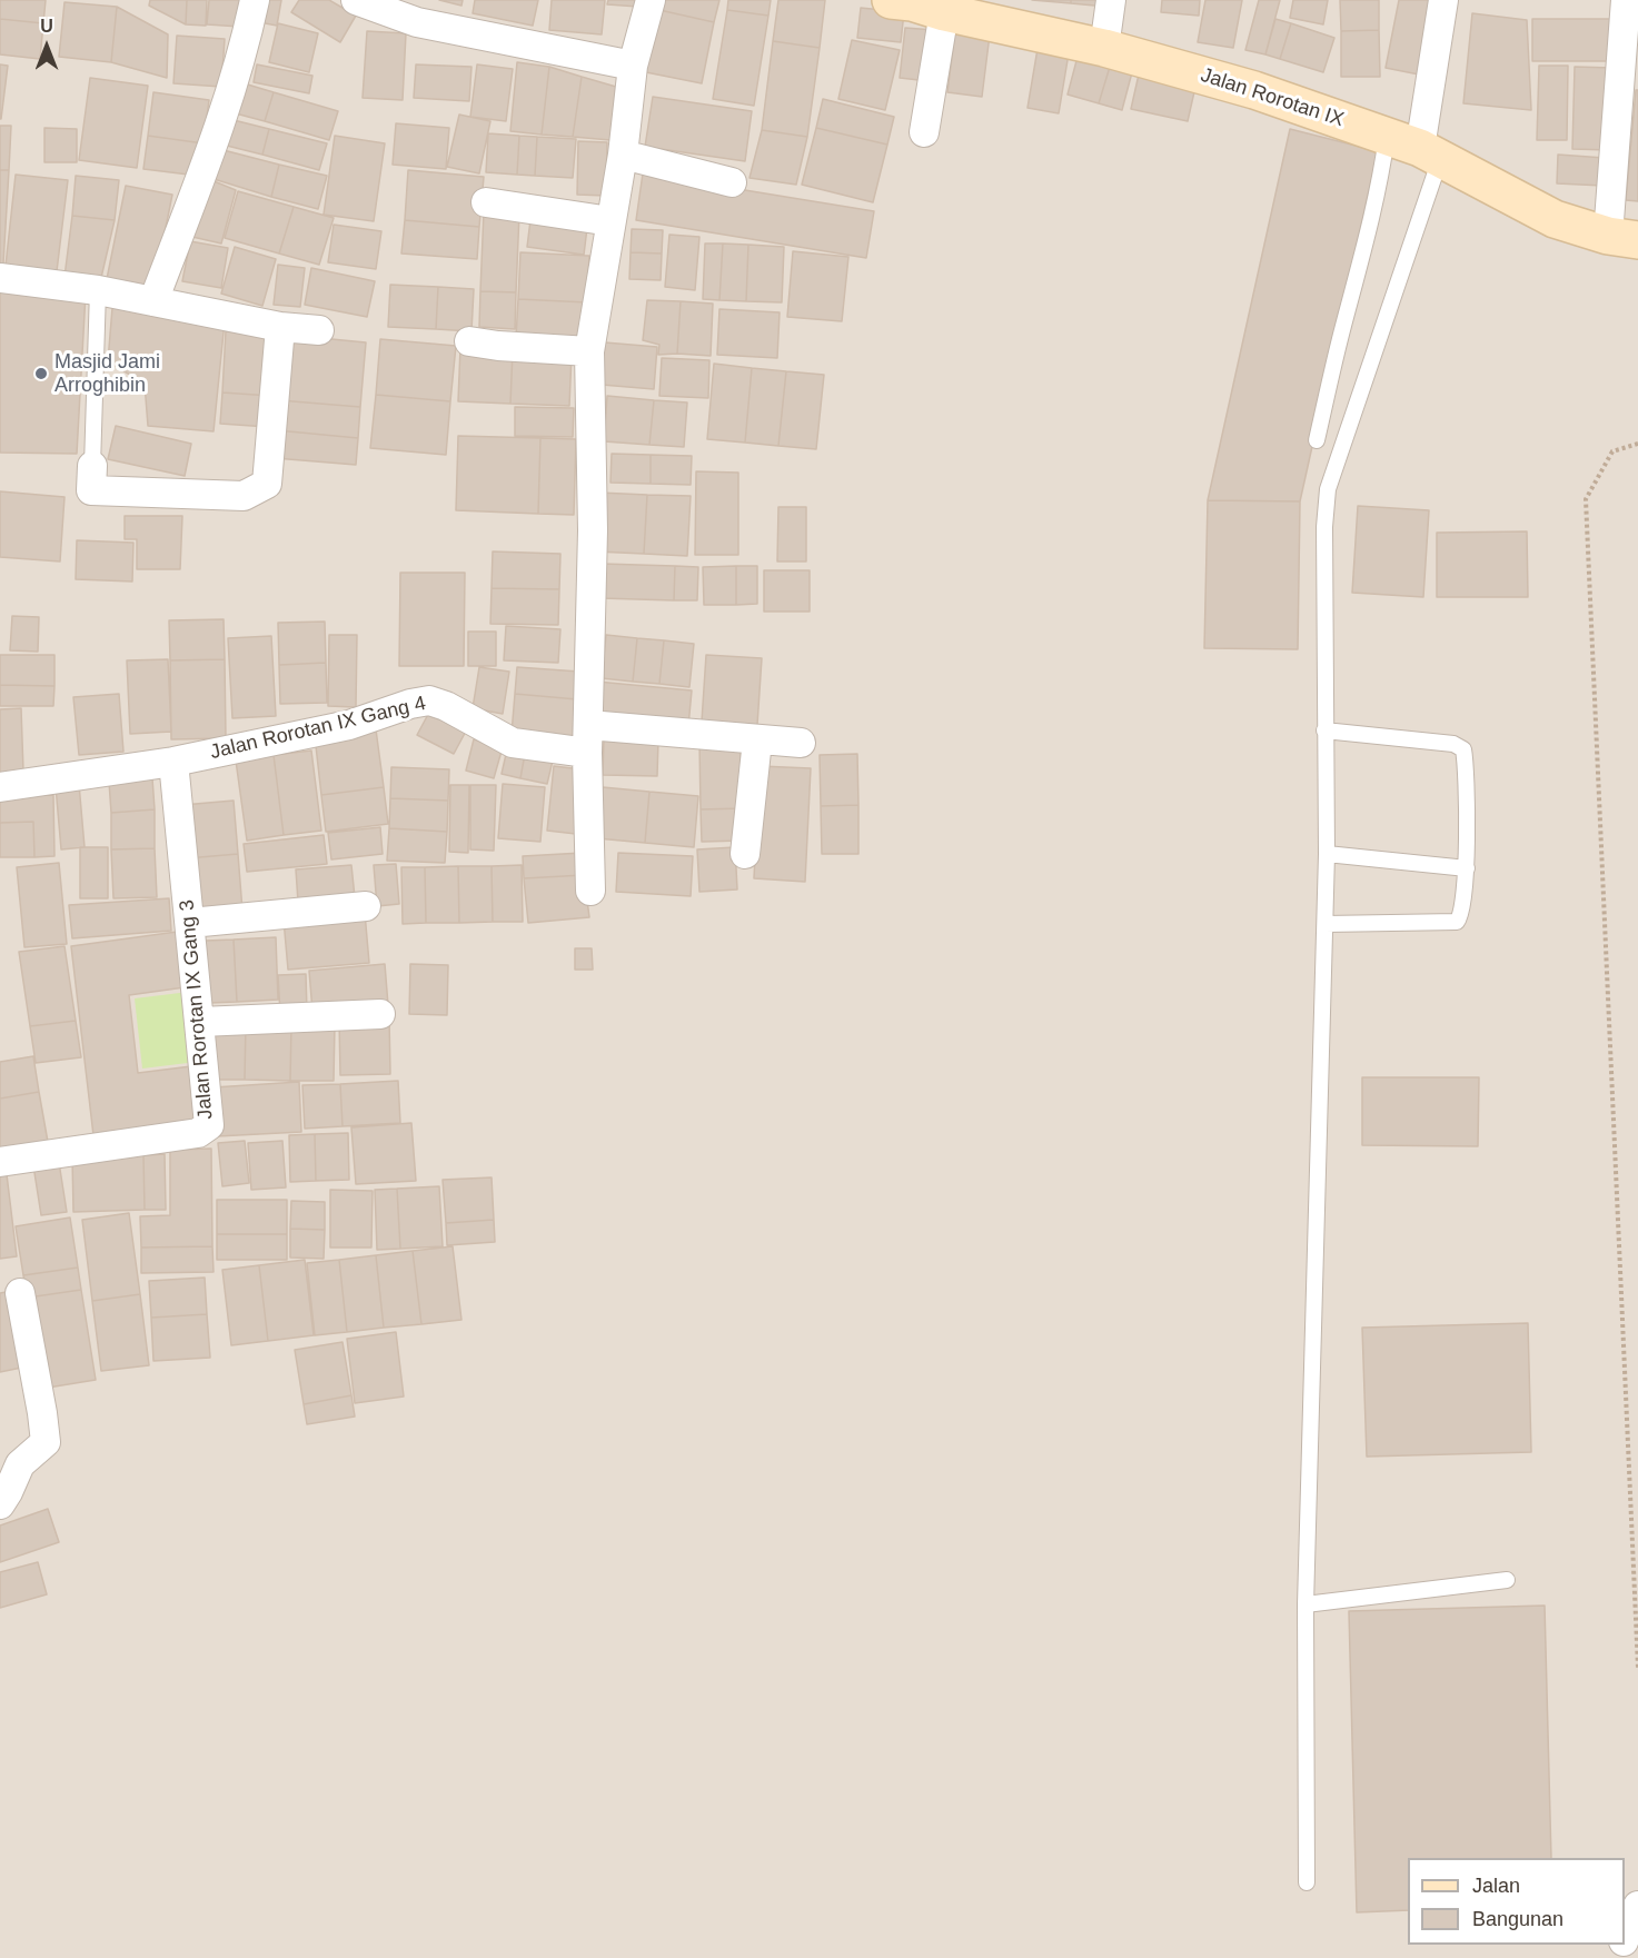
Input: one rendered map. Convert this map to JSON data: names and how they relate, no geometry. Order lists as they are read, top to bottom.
{
  "streets": {
    "street": ["Jalan Rorotan IX", "Jalan Rorotan IX Gang 4", "Jalan Rorotan IX Gang 3"]
  },
  "crossings": [
    ["Jalan Rorotan IX Gang 4", "Jalan Rorotan IX Gang 3"]
  ],
  "places": ["Masjid Jami Arroghibin"],
  "legend": ["Jalan", "Bangunan"],
  "north": "top"
}
